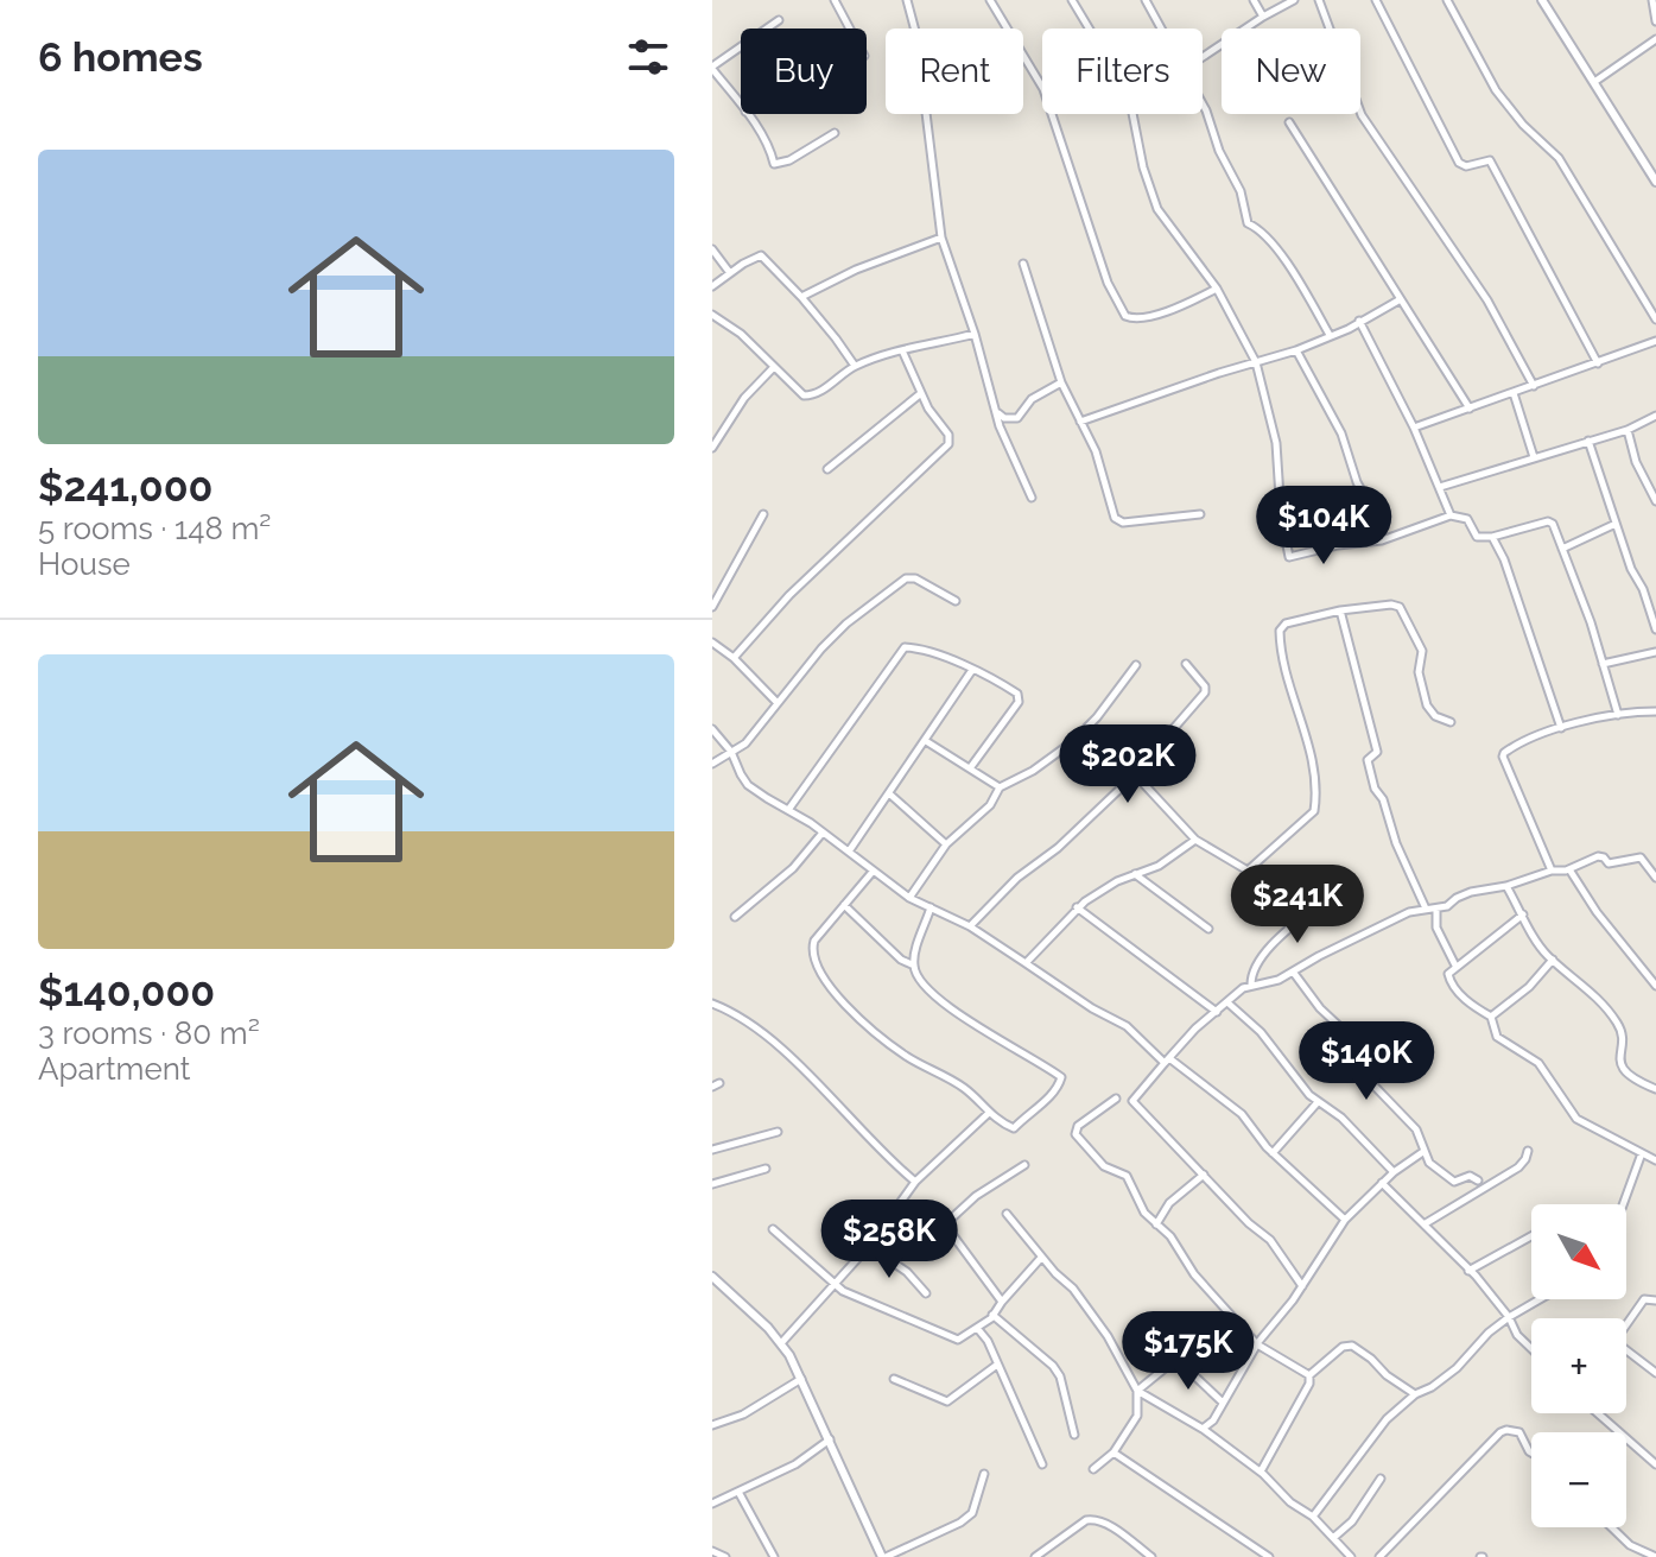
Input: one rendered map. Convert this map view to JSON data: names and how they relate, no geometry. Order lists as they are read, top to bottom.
{
  "north": "bottom right",
  "page": {
    "heading": "6 homes",
    "chip": [
      "Buy",
      "Rent",
      "Filters",
      "New"
    ],
    "list": [
      {
        "name": "$241,000",
        "note": "5 rooms · 148 m² · House"
      },
      {
        "name": "$140,000",
        "note": "3 rooms · 80 m² · Apartment"
      }
    ],
    "price": [
      "$104K",
      "$202K",
      "$241K",
      "$140K",
      "$258K",
      "$175K"
    ],
    "map_buttons": ["+", "−"]
  }
}
